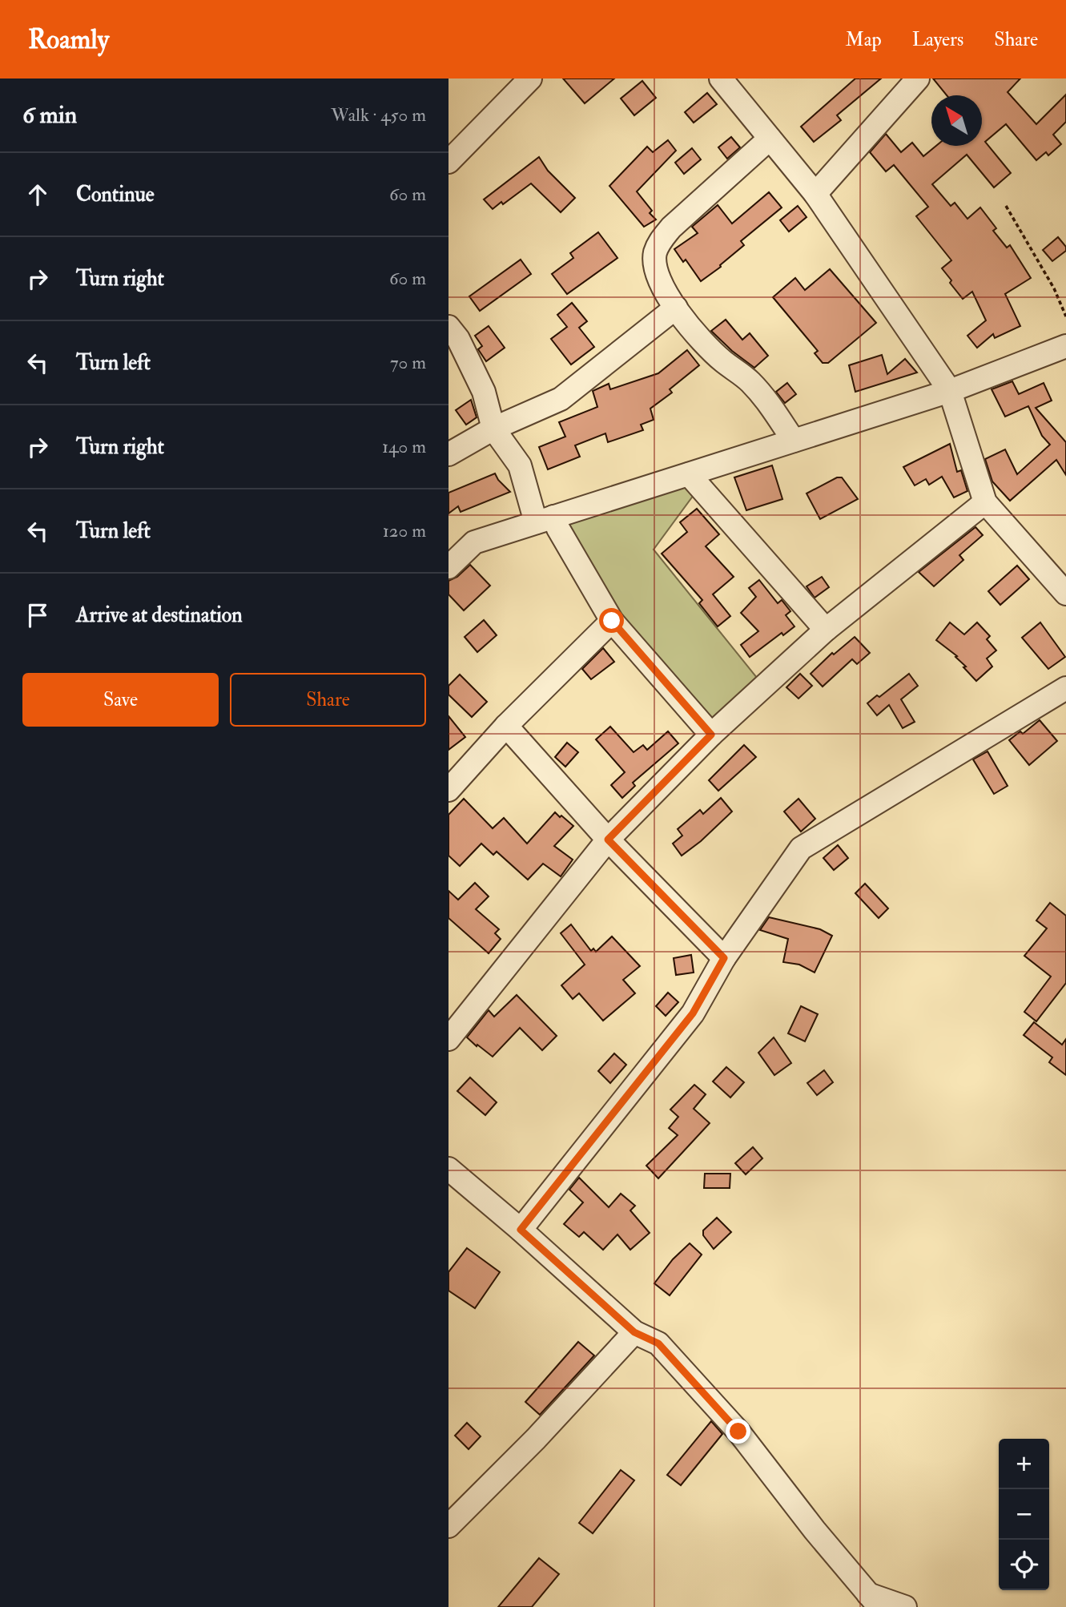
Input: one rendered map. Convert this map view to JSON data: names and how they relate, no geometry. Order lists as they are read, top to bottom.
{
  "north": "top left",
  "page": {
    "header": "Roamly",
    "nav": ["Map", "Layers", "Share"],
    "heading": ["6 min", "Walk · 450 m"],
    "list": [
      ["Continue", "60 m"],
      ["Turn right", "60 m"],
      ["Turn left", "70 m"],
      ["Turn right", "140 m"],
      ["Turn left", "120 m"],
      "Arrive at destination"
    ],
    "buttons": ["Save", "Share"],
    "map_buttons": ["+", "−"]
  }
}
